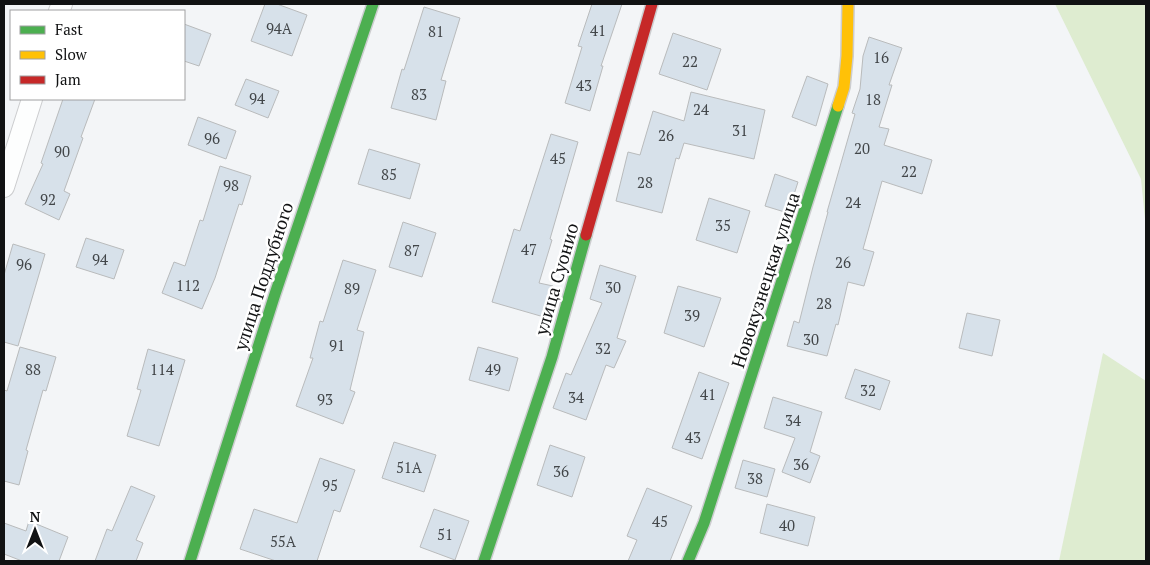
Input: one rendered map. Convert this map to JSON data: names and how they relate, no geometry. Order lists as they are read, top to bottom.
{
  "streets": {
    "street": ["улица Поддубного", "улица Суонио", "Новокузнецкая улица"]
  },
  "house_numbers": [
    "94А",
    "41",
    "81",
    "16",
    "22",
    "43",
    "83",
    "94",
    "18",
    "24",
    "31",
    "26",
    "96",
    "20",
    "90",
    "45",
    "22",
    "85",
    "28",
    "98",
    "92",
    "24",
    "35",
    "47",
    "87",
    "94",
    "26",
    "96",
    "112",
    "30",
    "89",
    "28",
    "39",
    "30",
    "91",
    "32",
    "88",
    "114",
    "49",
    "32",
    "41",
    "34",
    "93",
    "34",
    "43",
    "36",
    "51А",
    "36",
    "38",
    "95",
    "45",
    "40",
    "51",
    "55А"
  ],
  "legend": ["Fast", "Slow", "Jam"],
  "north": "top"
}
